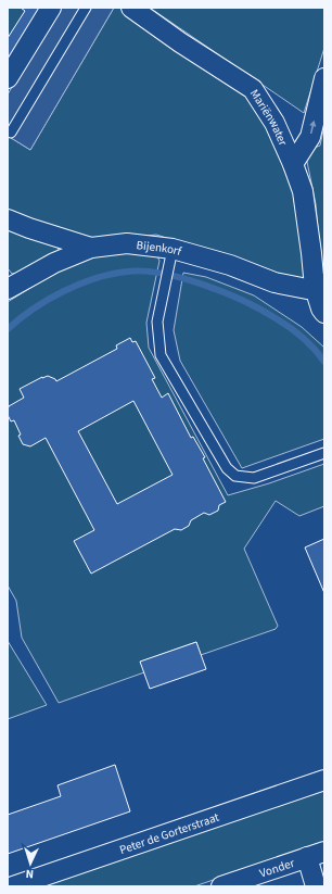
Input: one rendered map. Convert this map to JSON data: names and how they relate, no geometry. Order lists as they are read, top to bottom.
{
  "streets": {
    "street": [
      "Mariënwater",
      "Bijenkorf",
      "Peter de Gorterstraat",
      "Vonder"
    ]
  },
  "crossings": [
    ["Mariënwater", "Bijenkorf"]
  ],
  "north": "bottom"
}
